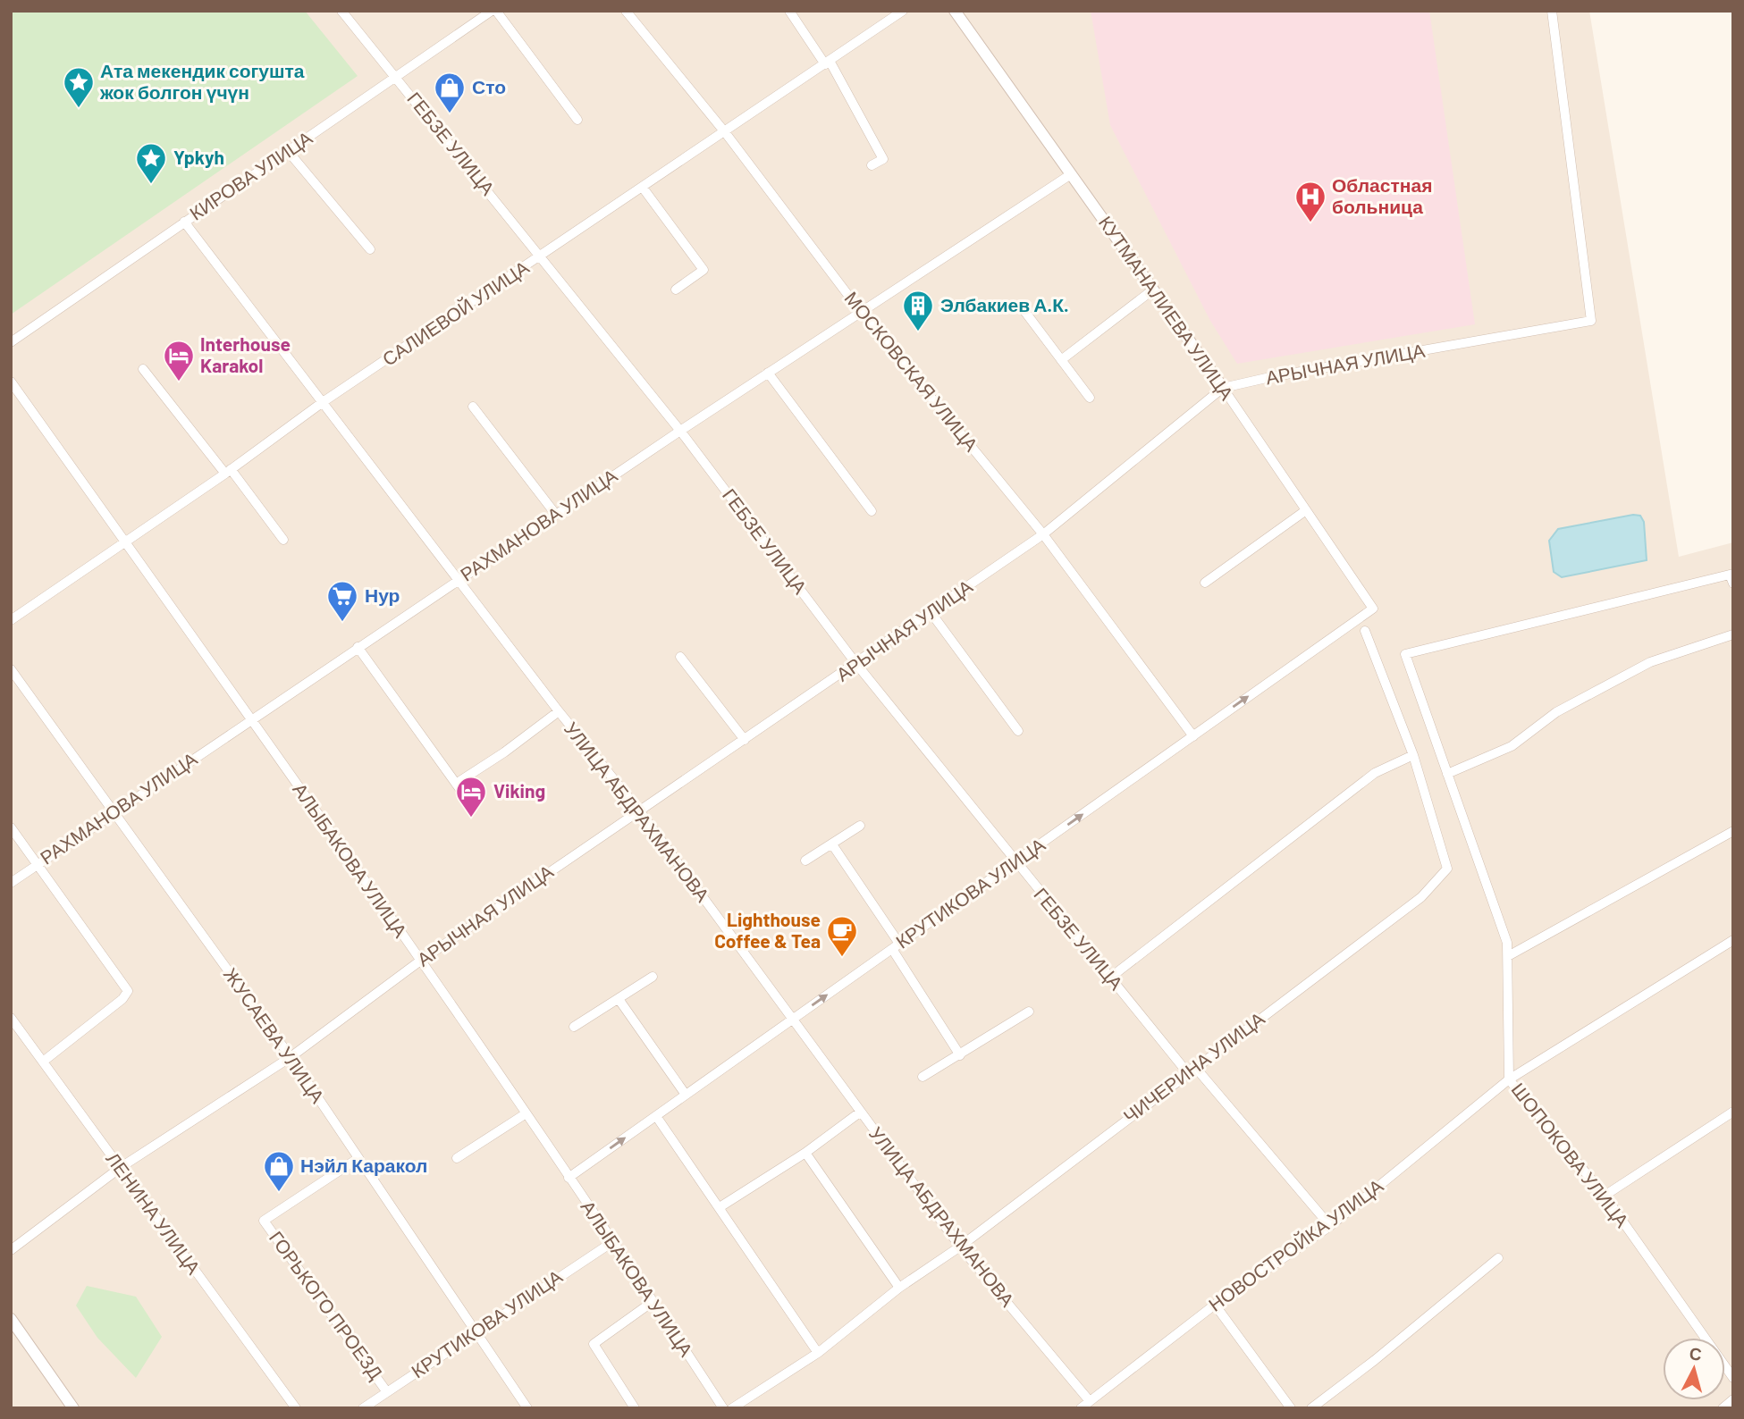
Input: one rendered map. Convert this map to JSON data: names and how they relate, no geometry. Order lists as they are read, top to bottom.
{
  "streets": {
    "street": [
      "ГЕБЗЕ УЛИЦА",
      "КИРОВА УЛИЦА",
      "КУТМАНАЛИЕВА УЛИЦА",
      "САЛИЕВОЙ УЛИЦА",
      "АРЫЧНАЯ УЛИЦА",
      "МОСКОВСКАЯ УЛИЦА",
      "РАХМАНОВА УЛИЦА",
      "УЛИЦА АБДРАХМАНОВА",
      "АЛЫБАКОВА УЛИЦА",
      "КРУТИКОВА УЛИЦА",
      "ЖУСАЕВА УЛИЦА",
      "ЧИЧЕРИНА УЛИЦА",
      "ШОПОКОВА УЛИЦА",
      "ЛЕНИНА УЛИЦА",
      "НОВОСТРОЙКА УЛИЦА",
      "ГОРЬКОГО ПРОЕЗД"
    ]
  },
  "crossings": [
    ["ГЕБЗЕ УЛИЦА", "КИРОВА УЛИЦА"],
    ["ГЕБЗЕ УЛИЦА", "САЛИЕВОЙ УЛИЦА"],
    ["ГЕБЗЕ УЛИЦА", "АРЫЧНАЯ УЛИЦА"],
    ["ГЕБЗЕ УЛИЦА", "РАХМАНОВА УЛИЦА"],
    ["ГЕБЗЕ УЛИЦА", "КРУТИКОВА УЛИЦА"],
    ["ГЕБЗЕ УЛИЦА", "ЧИЧЕРИНА УЛИЦА"],
    ["ГЕБЗЕ УЛИЦА", "НОВОСТРОЙКА УЛИЦА"],
    ["КИРОВА УЛИЦА", "УЛИЦА АБДРАХМАНОВА"],
    ["КУТМАНАЛИЕВА УЛИЦА", "АРЫЧНАЯ УЛИЦА"],
    ["КУТМАНАЛИЕВА УЛИЦА", "РАХМАНОВА УЛИЦА"],
    ["КУТМАНАЛИЕВА УЛИЦА", "КРУТИКОВА УЛИЦА"],
    ["САЛИЕВОЙ УЛИЦА", "МОСКОВСКАЯ УЛИЦА"],
    ["САЛИЕВОЙ УЛИЦА", "УЛИЦА АБДРАХМАНОВА"],
    ["САЛИЕВОЙ УЛИЦА", "АЛЫБАКОВА УЛИЦА"],
    ["АРЫЧНАЯ УЛИЦА", "МОСКОВСКАЯ УЛИЦА"],
    ["АРЫЧНАЯ УЛИЦА", "УЛИЦА АБДРАХМАНОВА"],
    ["АРЫЧНАЯ УЛИЦА", "АЛЫБАКОВА УЛИЦА"],
    ["АРЫЧНАЯ УЛИЦА", "ЖУСАЕВА УЛИЦА"],
    ["АРЫЧНАЯ УЛИЦА", "ЛЕНИНА УЛИЦА"],
    ["МОСКОВСКАЯ УЛИЦА", "РАХМАНОВА УЛИЦА"],
    ["МОСКОВСКАЯ УЛИЦА", "КРУТИКОВА УЛИЦА"],
    ["РАХМАНОВА УЛИЦА", "УЛИЦА АБДРАХМАНОВА"],
    ["РАХМАНОВА УЛИЦА", "АЛЫБАКОВА УЛИЦА"],
    ["РАХМАНОВА УЛИЦА", "ЖУСАЕВА УЛИЦА"],
    ["УЛИЦА АБДРАХМАНОВА", "КРУТИКОВА УЛИЦА"],
    ["УЛИЦА АБДРАХМАНОВА", "ЧИЧЕРИНА УЛИЦА"],
    ["УЛИЦА АБДРАХМАНОВА", "НОВОСТРОЙКА УЛИЦА"],
    ["АЛЫБАКОВА УЛИЦА", "КРУТИКОВА УЛИЦА"],
    ["КРУТИКОВА УЛИЦА", "ЖУСАЕВА УЛИЦА"],
    ["КРУТИКОВА УЛИЦА", "ГОРЬКОГО ПРОЕЗД"],
    ["ЖУСАЕВА УЛИЦА", "ГОРЬКОГО ПРОЕЗД"],
    ["ШОПОКОВА УЛИЦА", "НОВОСТРОЙКА УЛИЦА"]
  ],
  "one_way": ["КРУТИКОВА УЛИЦА"],
  "places": {
    "place": ["Ата мекендик согушта жок болгон үчүн", "Ypkyh"],
    "shop": ["Сто", "Нэйл Каракол"],
    "hospital": ["Областная больница"],
    "building": ["Элбакиев А.К."],
    "hotel": ["Interhouse Karakol", "Viking"],
    "supermarket": ["Нур"],
    "cafe": ["Lighthouse Coffee & Tea"]
  },
  "north": "top"
}
